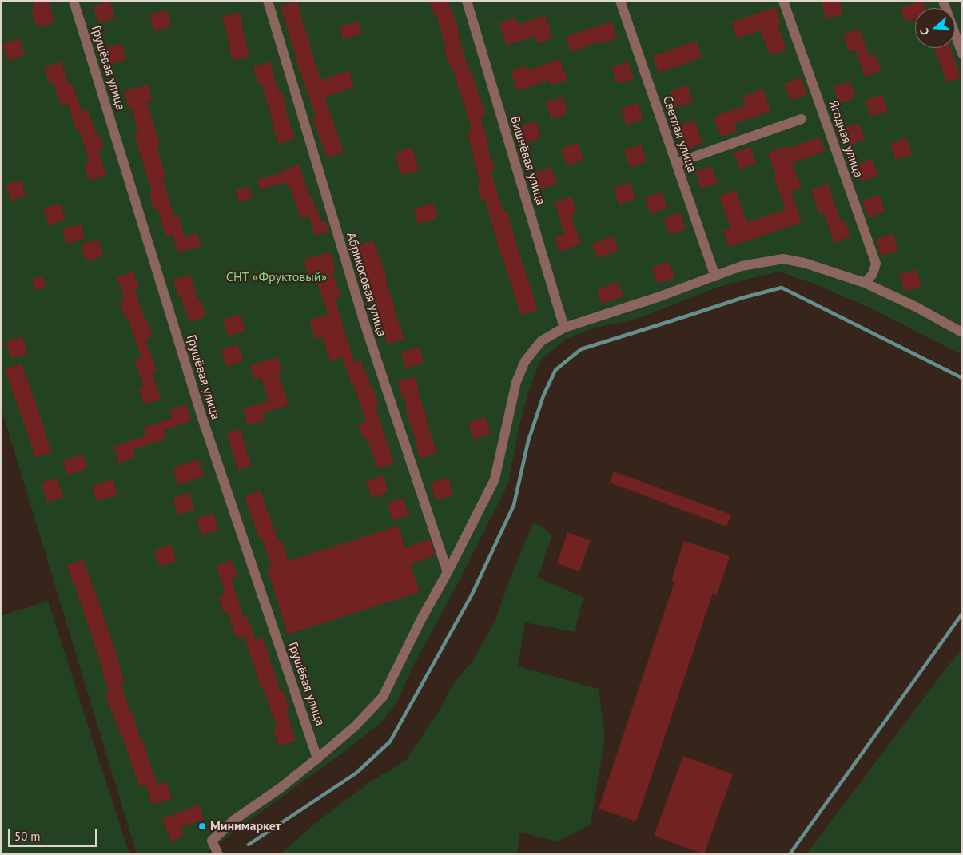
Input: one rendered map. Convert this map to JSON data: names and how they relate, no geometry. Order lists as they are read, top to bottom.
{
  "streets": {
    "street": [
      "Грушёвая улица",
      "Светлая улица",
      "Ягодная улица",
      "Вишнёвая улица",
      "Абрикосовая улица"
    ]
  },
  "parks": ["СНТ «Фруктовый»"],
  "places": ["Минимаркет"],
  "scale_bar": "50 m",
  "north": "left"
}
